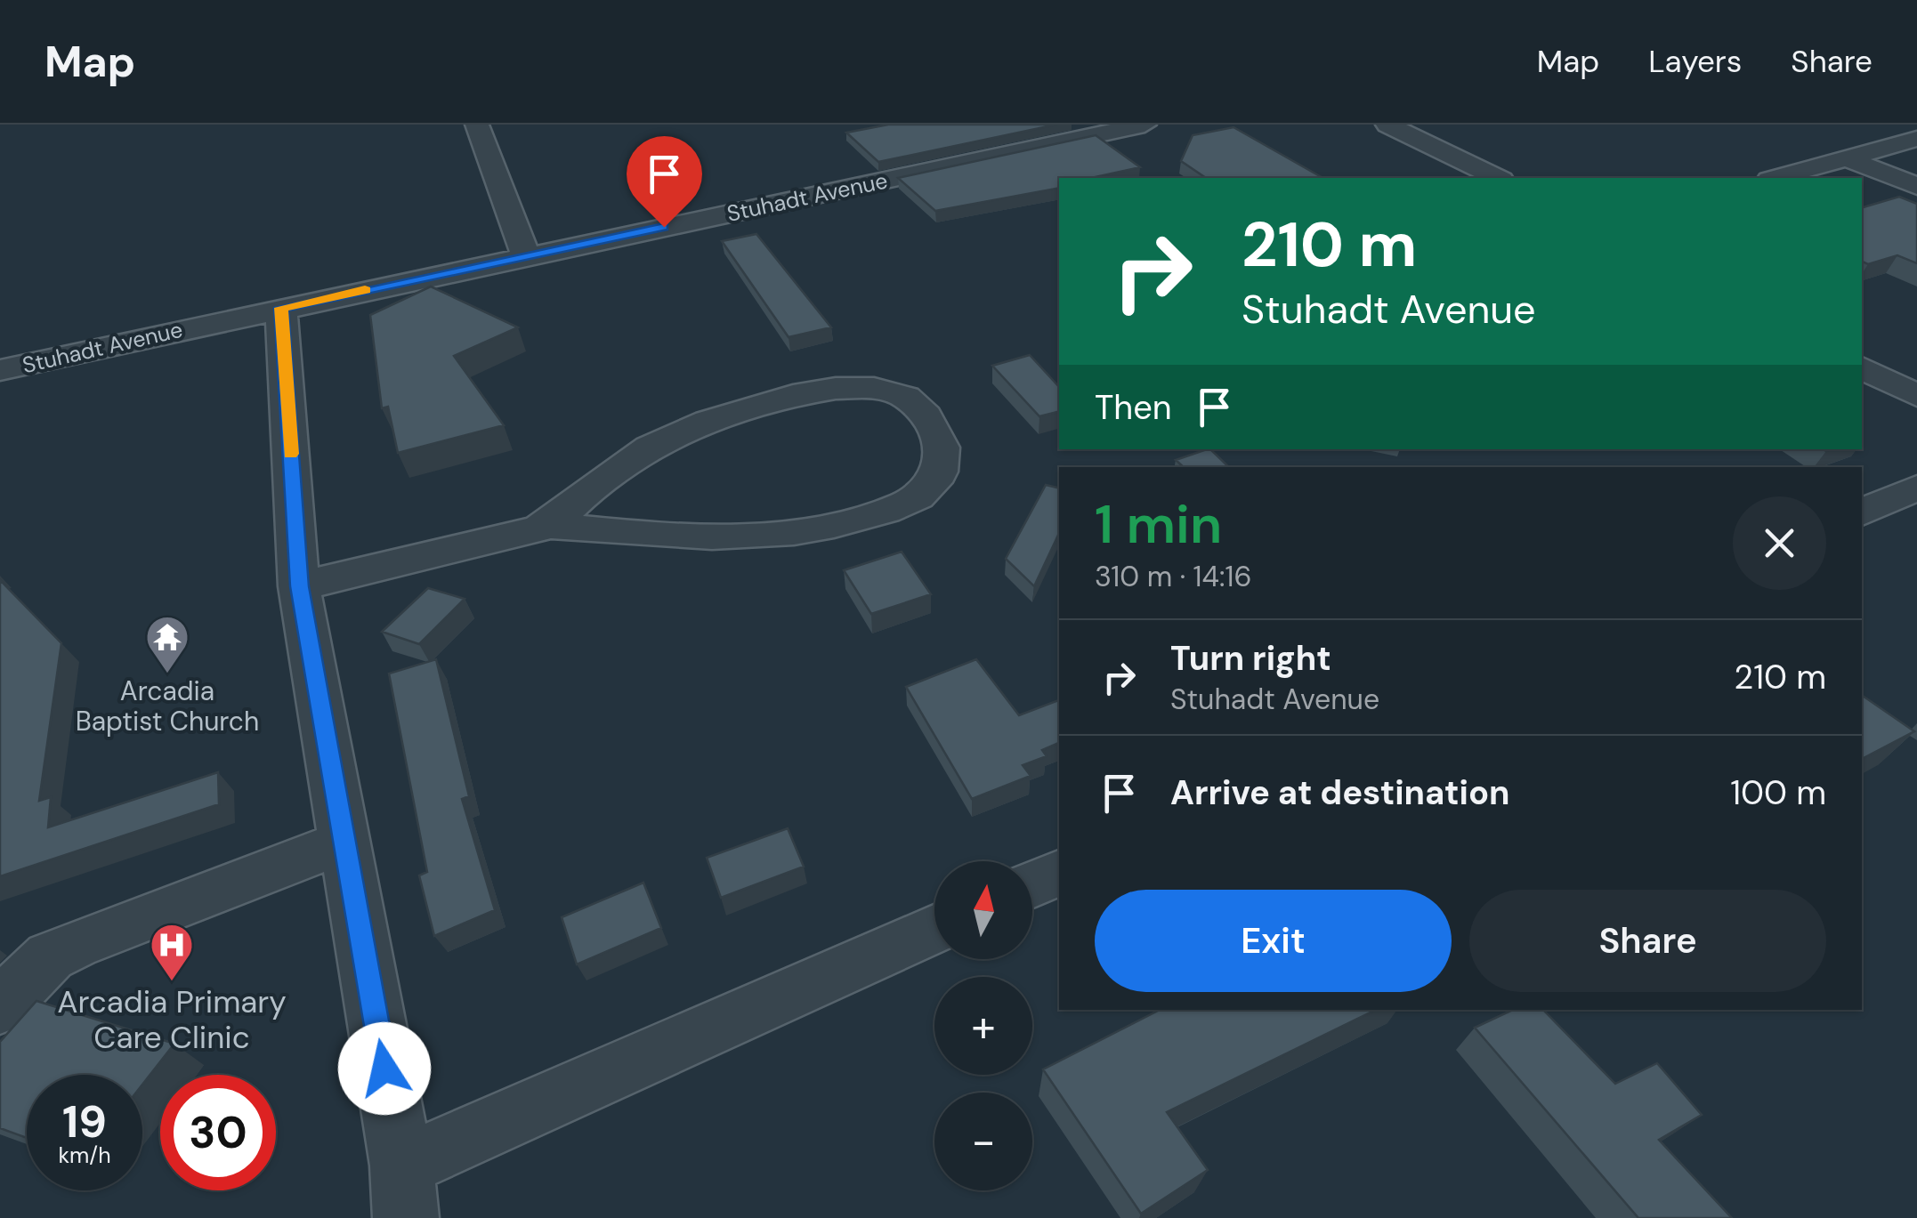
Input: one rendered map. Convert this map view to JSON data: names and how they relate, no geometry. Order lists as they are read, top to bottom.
{
  "streets": {
    "street": ["Stuhadt Avenue"]
  },
  "places": {
    "temple": ["Arcadia Baptist Church"],
    "hospital": ["Arcadia Primary Care Clinic"]
  },
  "north": "top",
  "page": {
    "header": "Map",
    "nav": ["Map", "Layers", "Share"],
    "turn": ["210 m", "Stuhadt Avenue"],
    "then": "Then",
    "heading": ["1 min", "310 m · 14:16"],
    "list": [
      {
        "name": "Turn right",
        "note": "Stuhadt Avenue",
        "value": "210 m"
      },
      {
        "name": "Arrive at destination",
        "value": "100 m"
      }
    ],
    "map_buttons": ["+", "−"],
    "buttons": ["Exit", "Share"],
    "speed": "19 km/h",
    "limit": "30"
  }
}
